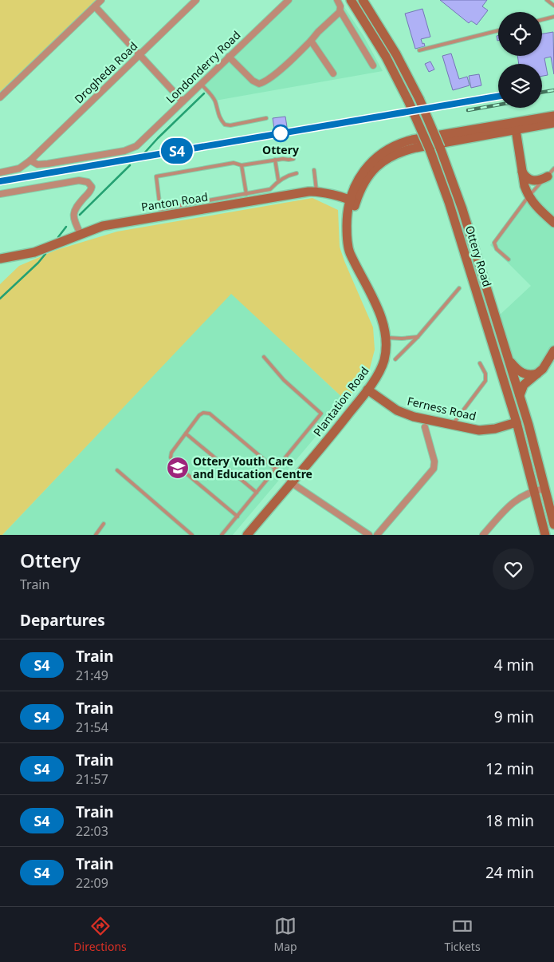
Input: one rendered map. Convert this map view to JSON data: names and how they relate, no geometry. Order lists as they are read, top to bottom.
{
  "streets": {
    "street": [
      "Londonderry Road",
      "Drogheda Road",
      "Panton Road",
      "Ottery Road",
      "Plantation Road",
      "Ferness Road"
    ]
  },
  "crossings": [
    ["Londonderry Road", "Drogheda Road"],
    ["Panton Road", "Plantation Road"],
    ["Ottery Road", "Ferness Road"],
    ["Plantation Road", "Ferness Road"]
  ],
  "places": {
    "other": ["Ottery"],
    "school or university": ["Ottery Youth Care and Education Centre"]
  },
  "page": {
    "on_map": "S4",
    "heading": [
      ["Ottery", "Train"],
      "Departures"
    ],
    "list": [
      {
        "mark": "S4",
        "name": "Train",
        "note": "21:49",
        "value": "4 min"
      },
      {
        "mark": "S4",
        "name": "Train",
        "note": "21:54",
        "value": "9 min"
      },
      {
        "mark": "S4",
        "name": "Train",
        "note": "21:57",
        "value": "12 min"
      },
      {
        "mark": "S4",
        "name": "Train",
        "note": "22:03",
        "value": "18 min"
      },
      {
        "mark": "S4",
        "name": "Train",
        "note": "22:09",
        "value": "24 min"
      }
    ],
    "tabs": ["Directions", "Map", "Tickets"]
  }
}
